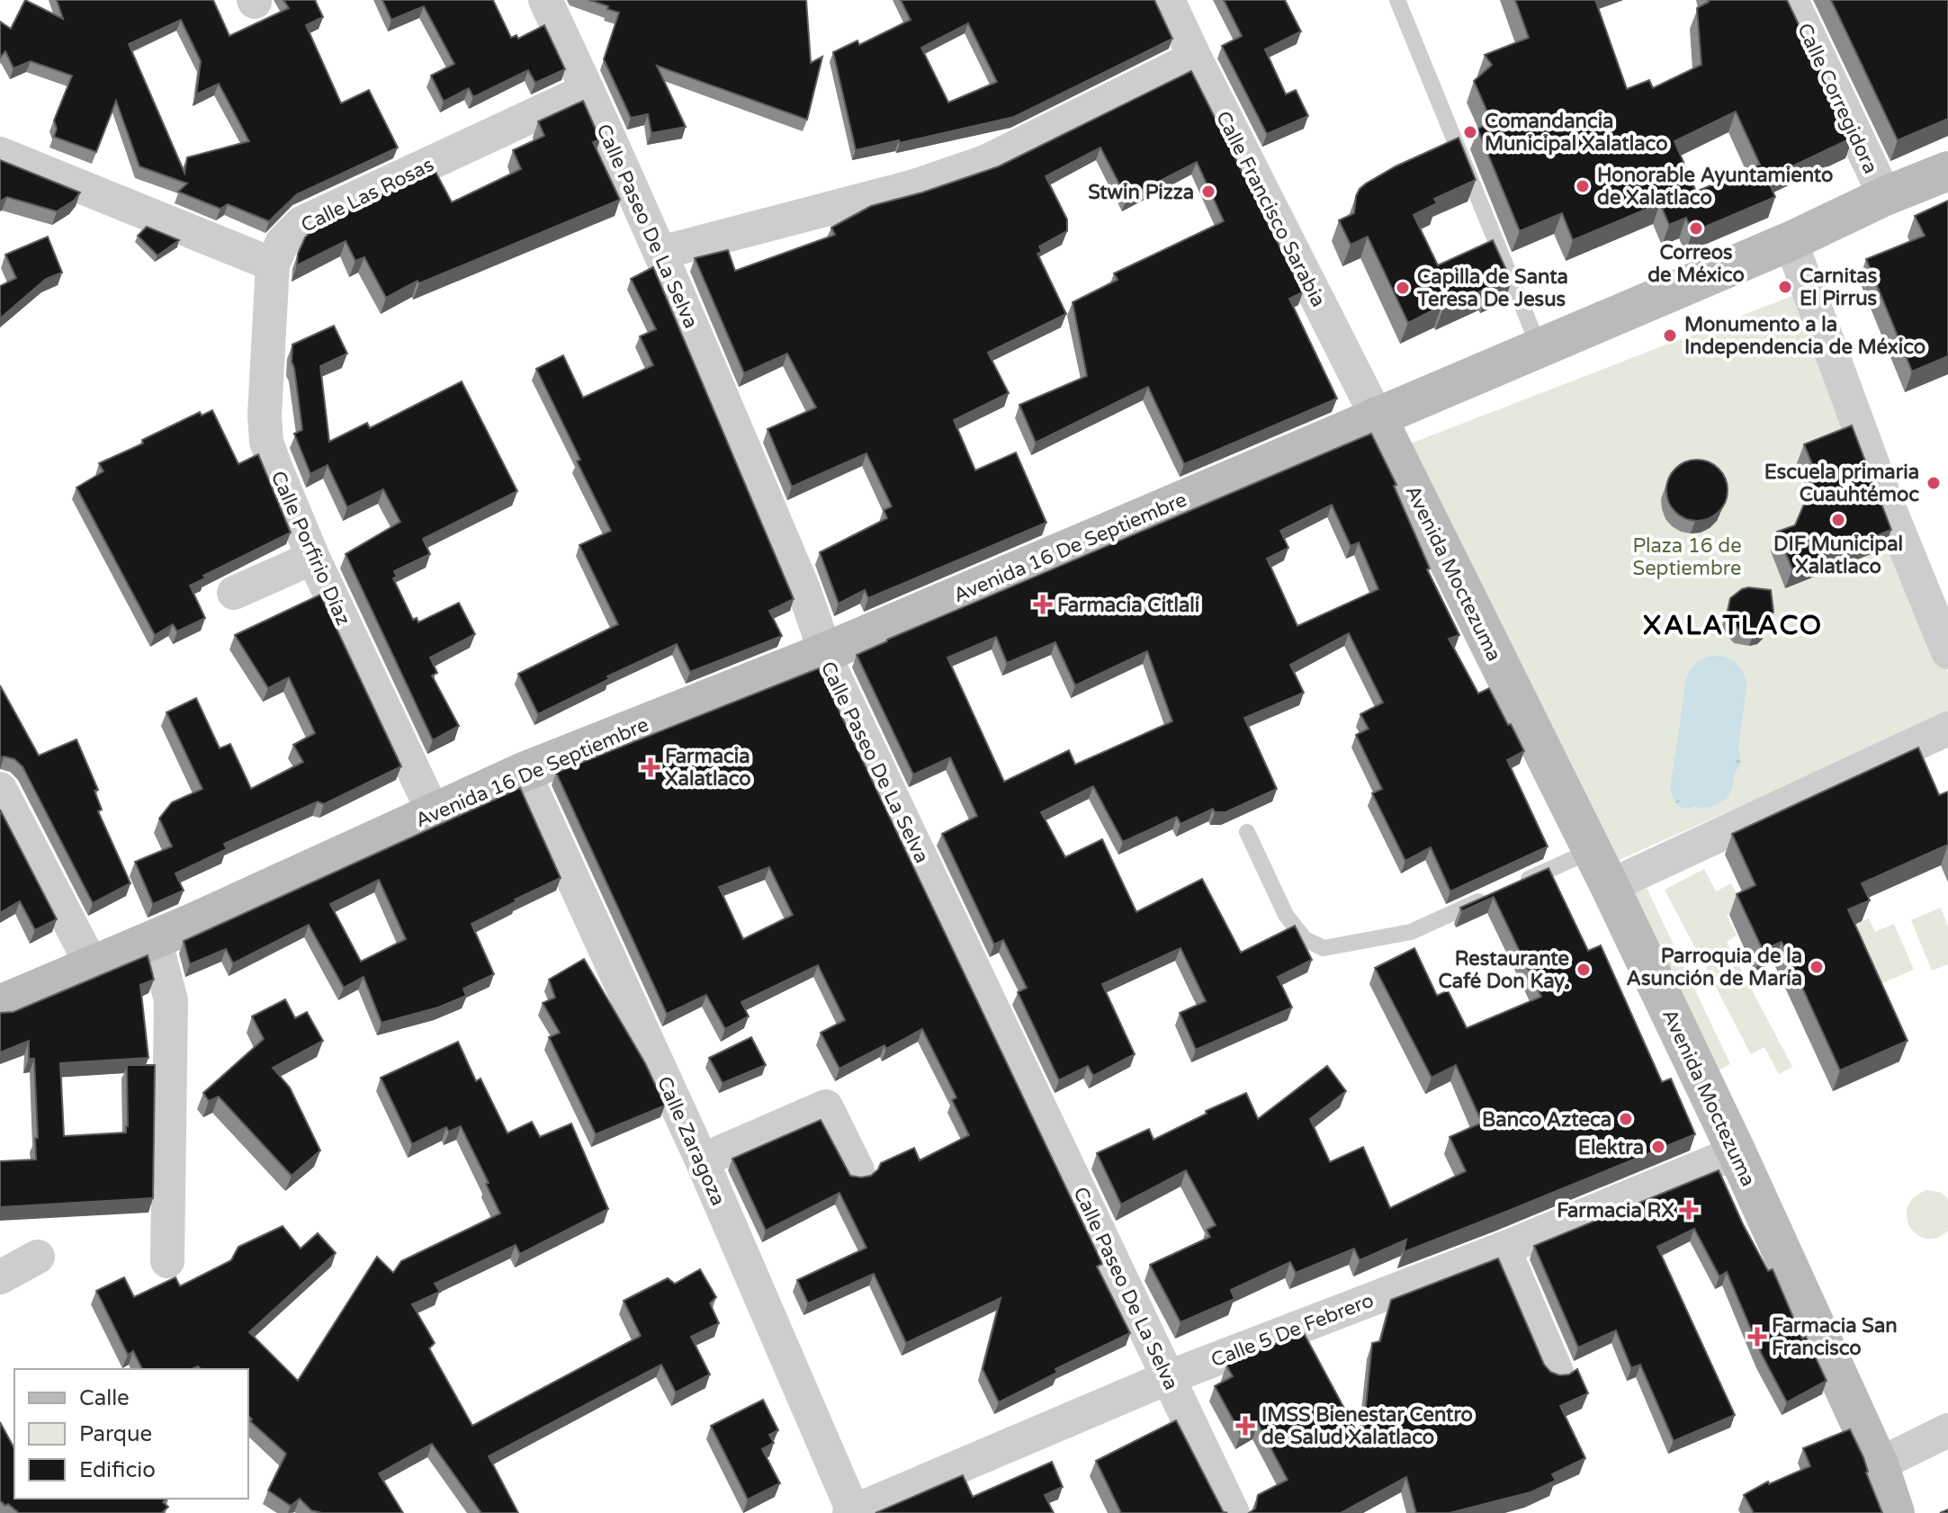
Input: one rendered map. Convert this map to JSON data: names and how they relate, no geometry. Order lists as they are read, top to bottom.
{
  "streets": {
    "main road": ["Avenida 16 De Septiembre", "Avenida Moctezuma"],
    "street": [
      "Calle Corregidora",
      "Calle Las Rosas",
      "Calle Francisco Sarabia",
      "Calle Paseo De La Selva",
      "Calle Porfirio Díaz",
      "Calle Zaragoza",
      "Calle 5 De Febrero"
    ]
  },
  "crossings": [
    ["Calle Corregidora", "Avenida 16 De Septiembre"],
    ["Calle Las Rosas", "Calle Paseo De La Selva"],
    ["Calle Las Rosas", "Calle Porfirio Díaz"],
    ["Calle Francisco Sarabia", "Avenida 16 De Septiembre"],
    ["Calle Francisco Sarabia", "Avenida Moctezuma"],
    ["Calle Paseo De La Selva", "Avenida 16 De Septiembre"],
    ["Calle Paseo De La Selva", "Calle 5 De Febrero"],
    ["Avenida 16 De Septiembre", "Calle Porfirio Díaz"],
    ["Avenida 16 De Septiembre", "Avenida Moctezuma"],
    ["Avenida 16 De Septiembre", "Calle Zaragoza"],
    ["Avenida Moctezuma", "Calle 5 De Febrero"],
    ["Calle Zaragoza", "Calle 5 De Febrero"]
  ],
  "districts": ["XALATLACO"],
  "parks": ["Plaza 16 de Septiembre"],
  "places": {
    "other": [
      "Comandancia Municipal Xalatlaco",
      "Honorable Ayuntamiento de Xalatlaco",
      "Stwin Pizza",
      "Correos de México",
      "Carnitas El Pirrus",
      "Capilla de Santa Teresa De Jesus",
      "Monumento a la Independencia de México",
      "Escuela primaria Cuauhtémoc",
      "DIF Municipal Xalatlaco",
      "Parroquia de la Asunción de María",
      "Restaurante Café Don Kay.",
      "Banco Azteca",
      "Elektra"
    ],
    "health": [
      "Farmacia Citlali",
      "Farmacia Xalatlaco",
      "Farmacia RX",
      "Farmacia San Francisco",
      "IMSS Bienestar Centro de Salud Xalatlaco"
    ]
  },
  "legend": ["Calle", "Parque", "Edificio"]
}
